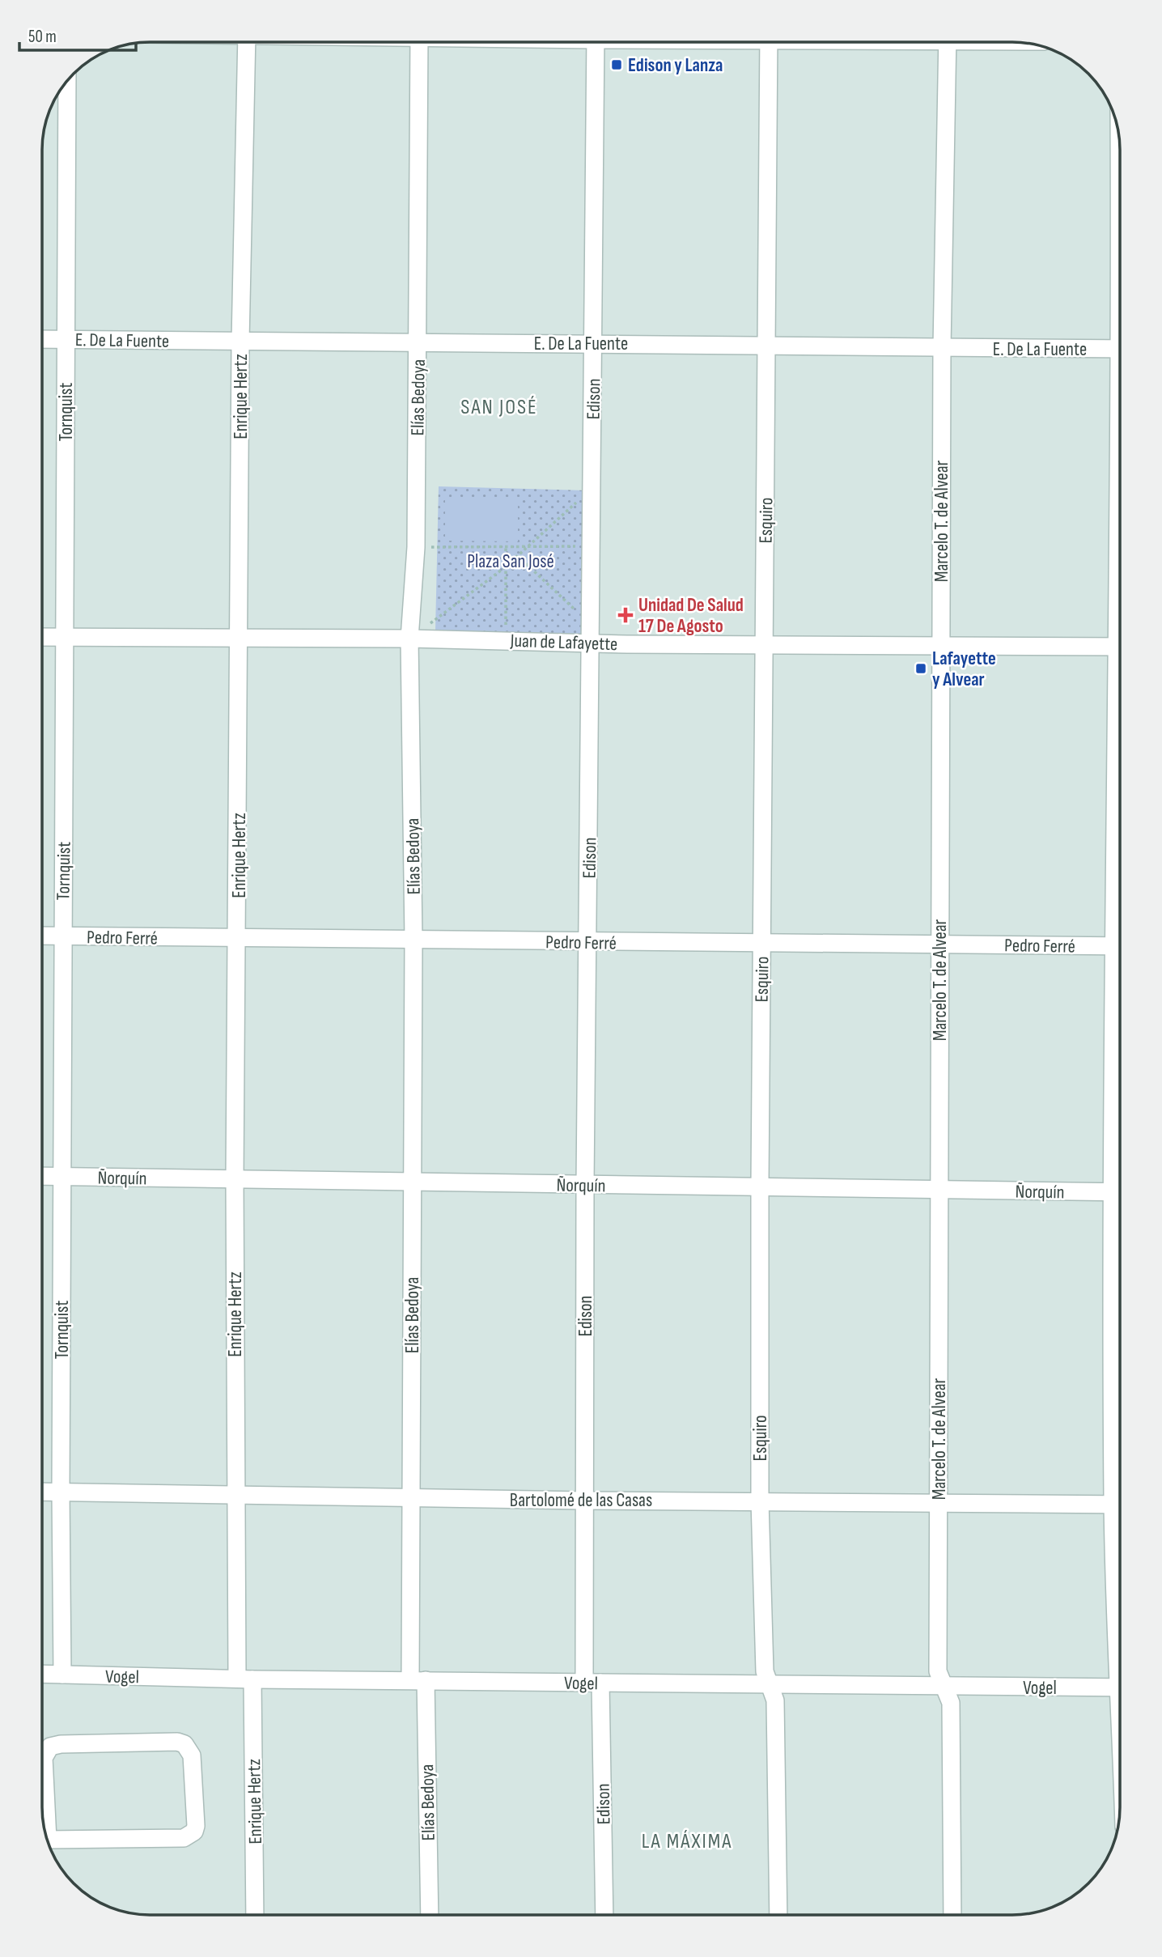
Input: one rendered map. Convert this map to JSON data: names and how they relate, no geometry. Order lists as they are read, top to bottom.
{
  "streets": {
    "street": [
      "E. De La Fuente",
      "Enrique Hertz",
      "Elías Bedoya",
      "Edison",
      "Tornquist",
      "Esquiro",
      "Marcelo T. de Alvear",
      "Juan de Lafayette",
      "Pedro Ferré",
      "Ñorquín",
      "Bartolomé de las Casas",
      "Vogel"
    ]
  },
  "crossings": [
    ["E. De La Fuente", "Enrique Hertz"],
    ["E. De La Fuente", "Elías Bedoya"],
    ["E. De La Fuente", "Edison"],
    ["E. De La Fuente", "Tornquist"],
    ["E. De La Fuente", "Esquiro"],
    ["E. De La Fuente", "Marcelo T. de Alvear"],
    ["Enrique Hertz", "Juan de Lafayette"],
    ["Enrique Hertz", "Pedro Ferré"],
    ["Enrique Hertz", "Ñorquín"],
    ["Enrique Hertz", "Bartolomé de las Casas"],
    ["Enrique Hertz", "Vogel"],
    ["Elías Bedoya", "Juan de Lafayette"],
    ["Elías Bedoya", "Pedro Ferré"],
    ["Elías Bedoya", "Ñorquín"],
    ["Elías Bedoya", "Bartolomé de las Casas"],
    ["Elías Bedoya", "Vogel"],
    ["Edison", "Juan de Lafayette"],
    ["Edison", "Pedro Ferré"],
    ["Edison", "Ñorquín"],
    ["Edison", "Bartolomé de las Casas"],
    ["Edison", "Vogel"],
    ["Tornquist", "Juan de Lafayette"],
    ["Tornquist", "Pedro Ferré"],
    ["Tornquist", "Ñorquín"],
    ["Tornquist", "Bartolomé de las Casas"],
    ["Tornquist", "Vogel"],
    ["Esquiro", "Juan de Lafayette"],
    ["Esquiro", "Pedro Ferré"],
    ["Esquiro", "Ñorquín"],
    ["Esquiro", "Bartolomé de las Casas"],
    ["Esquiro", "Vogel"],
    ["Marcelo T. de Alvear", "Juan de Lafayette"],
    ["Marcelo T. de Alvear", "Pedro Ferré"],
    ["Marcelo T. de Alvear", "Ñorquín"],
    ["Marcelo T. de Alvear", "Bartolomé de las Casas"],
    ["Marcelo T. de Alvear", "Vogel"]
  ],
  "districts": ["SAN JOSÉ", "LA MÁXIMA"],
  "parks": ["Plaza San José"],
  "places": {
    "transit": ["Edison y Lanza", "Lafayette y Alvear"],
    "health": ["Unidad De Salud 17 De Agosto"]
  },
  "scale_bar": "50 m"
}
